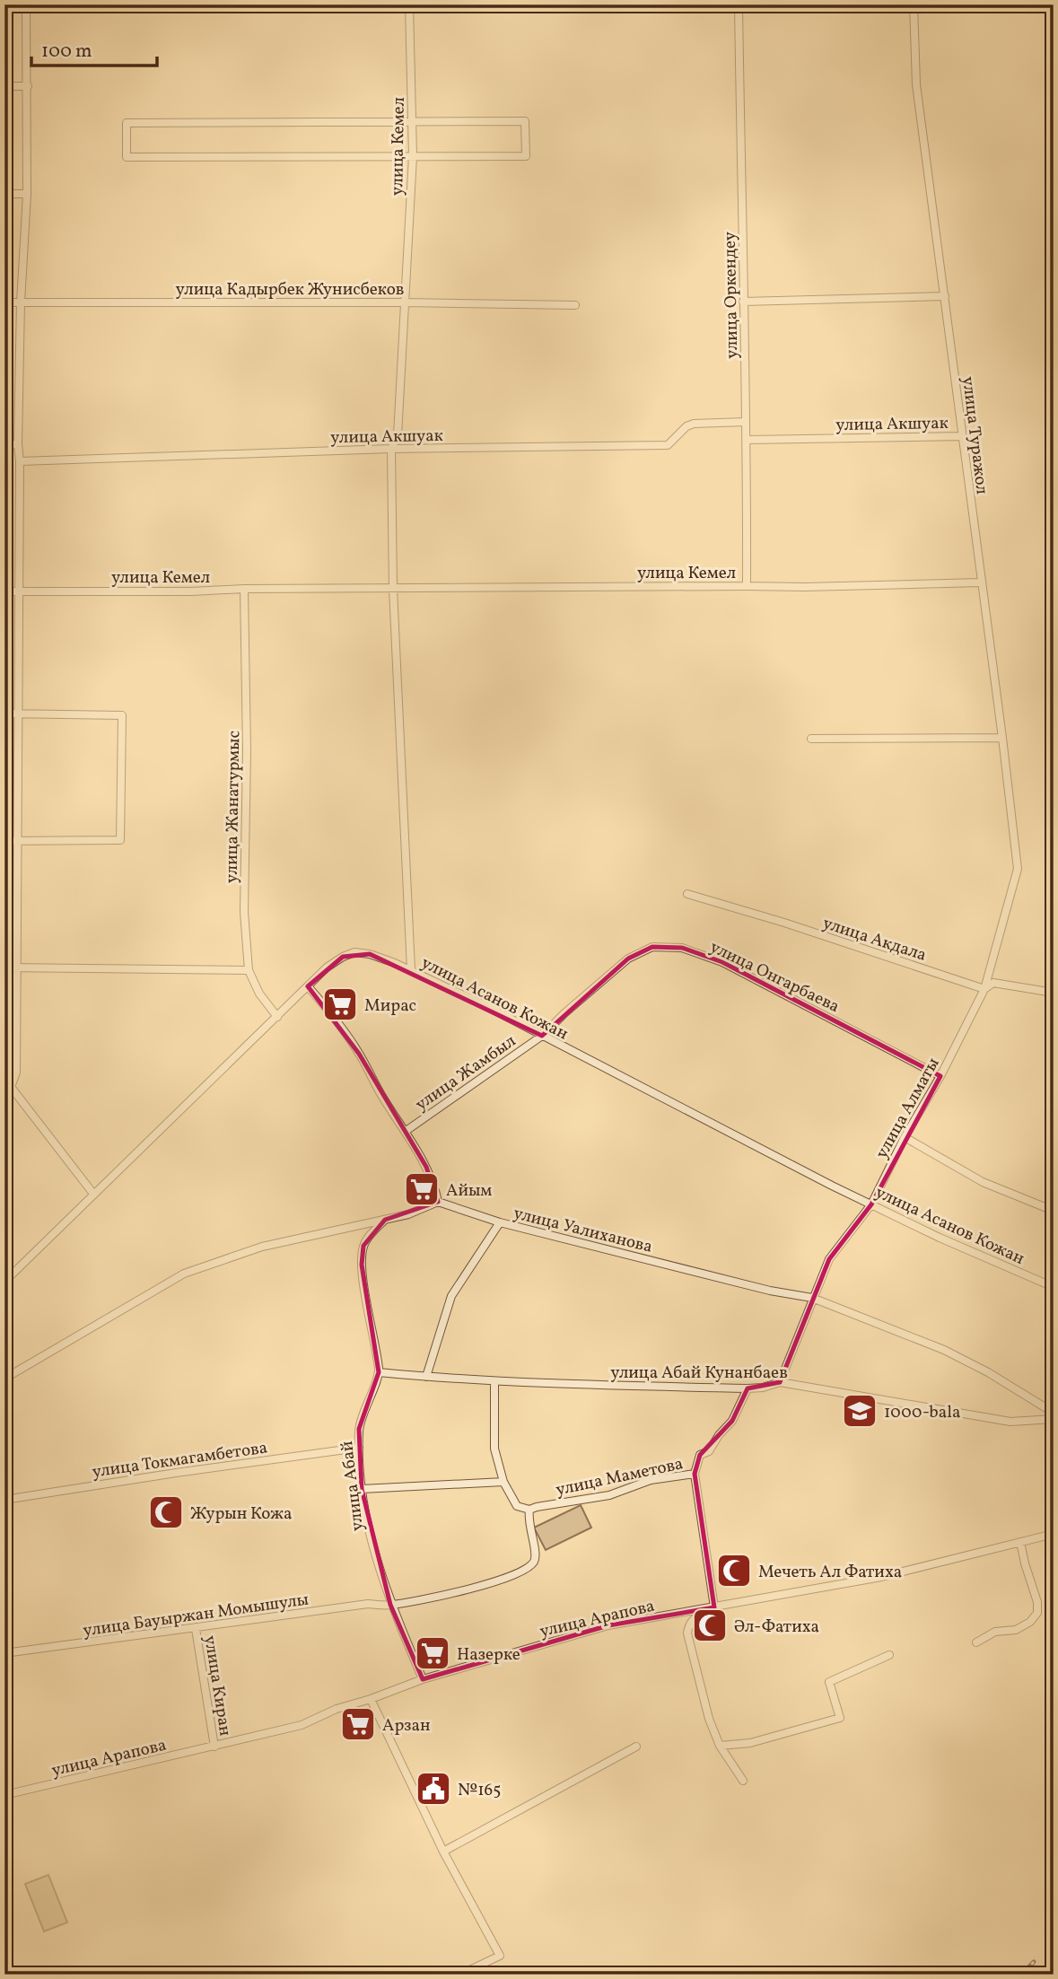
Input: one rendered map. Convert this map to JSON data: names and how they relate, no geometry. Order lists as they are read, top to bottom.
{
  "streets": {
    "street": [
      "улица Кемел",
      "улица Кадырбек Жунисбеков",
      "улица Оркендеу",
      "улица Акшуак",
      "улица Туражол",
      "улица Жанатурмыс",
      "улица Акдала",
      "улица Онгарбаева",
      "улица Асанов Кожан",
      "улица Жамбыл",
      "улица Алматы",
      "улица Уалиханова",
      "улица Абай Кунанбаев",
      "улица Токмагамбетова",
      "улица Маметова",
      "улица Абай",
      "улица Бауыржан Момышулы",
      "улица Арапова",
      "улица Киран"
    ]
  },
  "crossings": [
    ["улица Кемел", "улица Кадырбек Жунисбеков"],
    ["улица Кемел", "улица Оркендеу"],
    ["улица Кемел", "улица Акшуак"],
    ["улица Кемел", "улица Туражол"],
    ["улица Кемел", "улица Жанатурмыс"],
    ["улица Кемел", "улица Асанов Кожан"],
    ["улица Оркендеу", "улица Акшуак"],
    ["улица Акшуак", "улица Туражол"],
    ["улица Туражол", "улица Алматы"],
    ["улица Жанатурмыс", "улица Асанов Кожан"],
    ["улица Акдала", "улица Алматы"],
    ["улица Онгарбаева", "улица Асанов Кожан"],
    ["улица Онгарбаева", "улица Жамбыл"],
    ["улица Онгарбаева", "улица Алматы"],
    ["улица Асанов Кожан", "улица Жамбыл"],
    ["улица Асанов Кожан", "улица Алматы"],
    ["улица Жамбыл", "улица Уалиханова"],
    ["улица Алматы", "улица Уалиханова"],
    ["улица Алматы", "улица Абай Кунанбаев"],
    ["улица Абай Кунанбаев", "улица Абай"],
    ["улица Токмагамбетова", "улица Абай"],
    ["улица Абай", "улица Бауыржан Момышулы"],
    ["улица Абай", "улица Арапова"],
    ["улица Бауыржан Момышулы", "улица Киран"],
    ["улица Арапова", "улица Киран"]
  ],
  "places": {
    "supermarket": [
      "Мирас",
      "Айым",
      "Назерке",
      "Арзан"
    ],
    "school or university": ["1000-bala"],
    "mosque": ["Журын Кожа", "Мечеть Ал Фатиха", "Әл-Фатиха"],
    "public building": ["№165"]
  },
  "scale_bar": "100 m"
}
